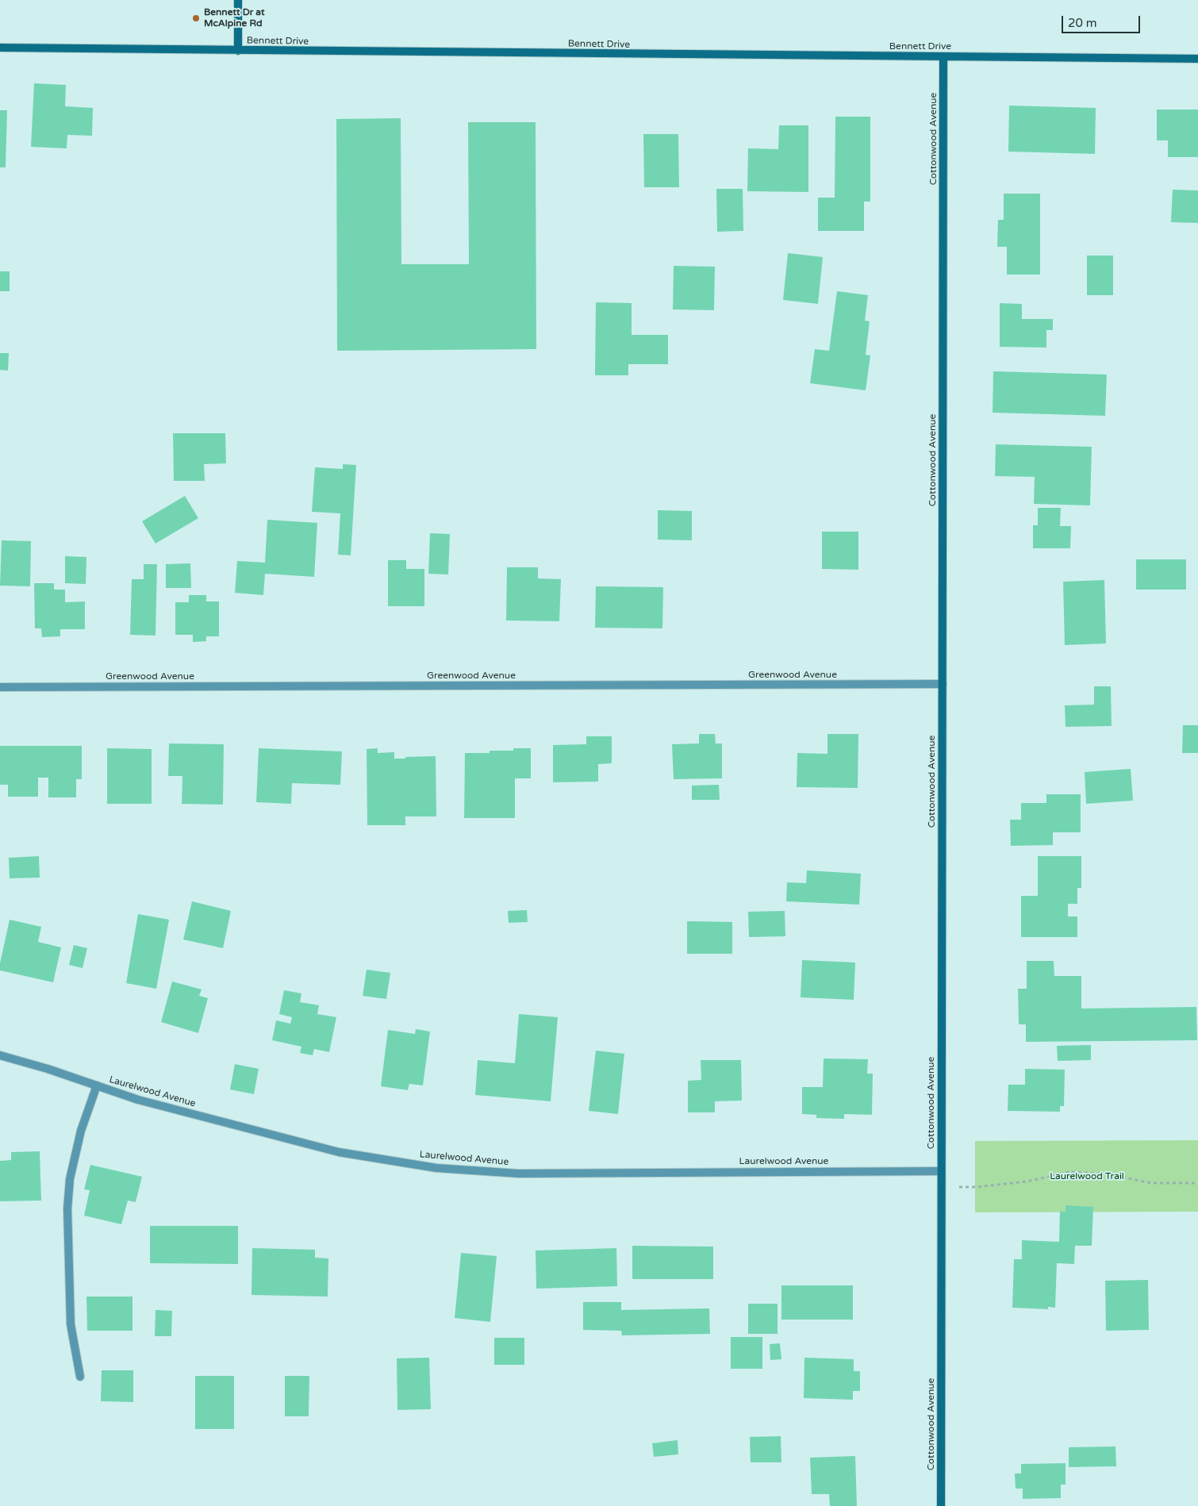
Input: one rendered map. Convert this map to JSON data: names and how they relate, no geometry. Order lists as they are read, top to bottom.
{
  "streets": {
    "street": [
      "Bennett Drive",
      "Cottonwood Avenue",
      "Greenwood Avenue",
      "Laurelwood Avenue"
    ]
  },
  "crossings": [
    ["Bennett Drive", "Cottonwood Avenue"],
    ["Cottonwood Avenue", "Greenwood Avenue"],
    ["Cottonwood Avenue", "Laurelwood Avenue"]
  ],
  "parks": ["Laurelwood Trail"],
  "places": ["Bennett Dr at McAlpine Rd"],
  "scale_bar": "20 m"
}
